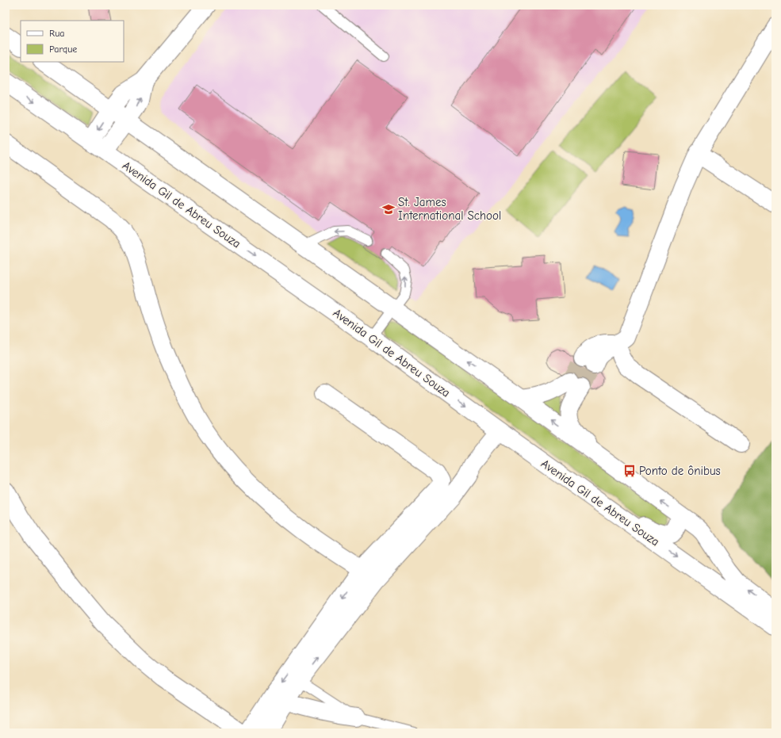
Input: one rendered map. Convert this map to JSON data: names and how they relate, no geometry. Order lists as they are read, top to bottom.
{
  "streets": {
    "street": ["Avenida Gil de Abreu Souza"]
  },
  "places": {
    "school or university": ["St. James International School"],
    "bus stop": ["Ponto de ônibus"]
  },
  "legend": ["Rua", "Parque"]
}
